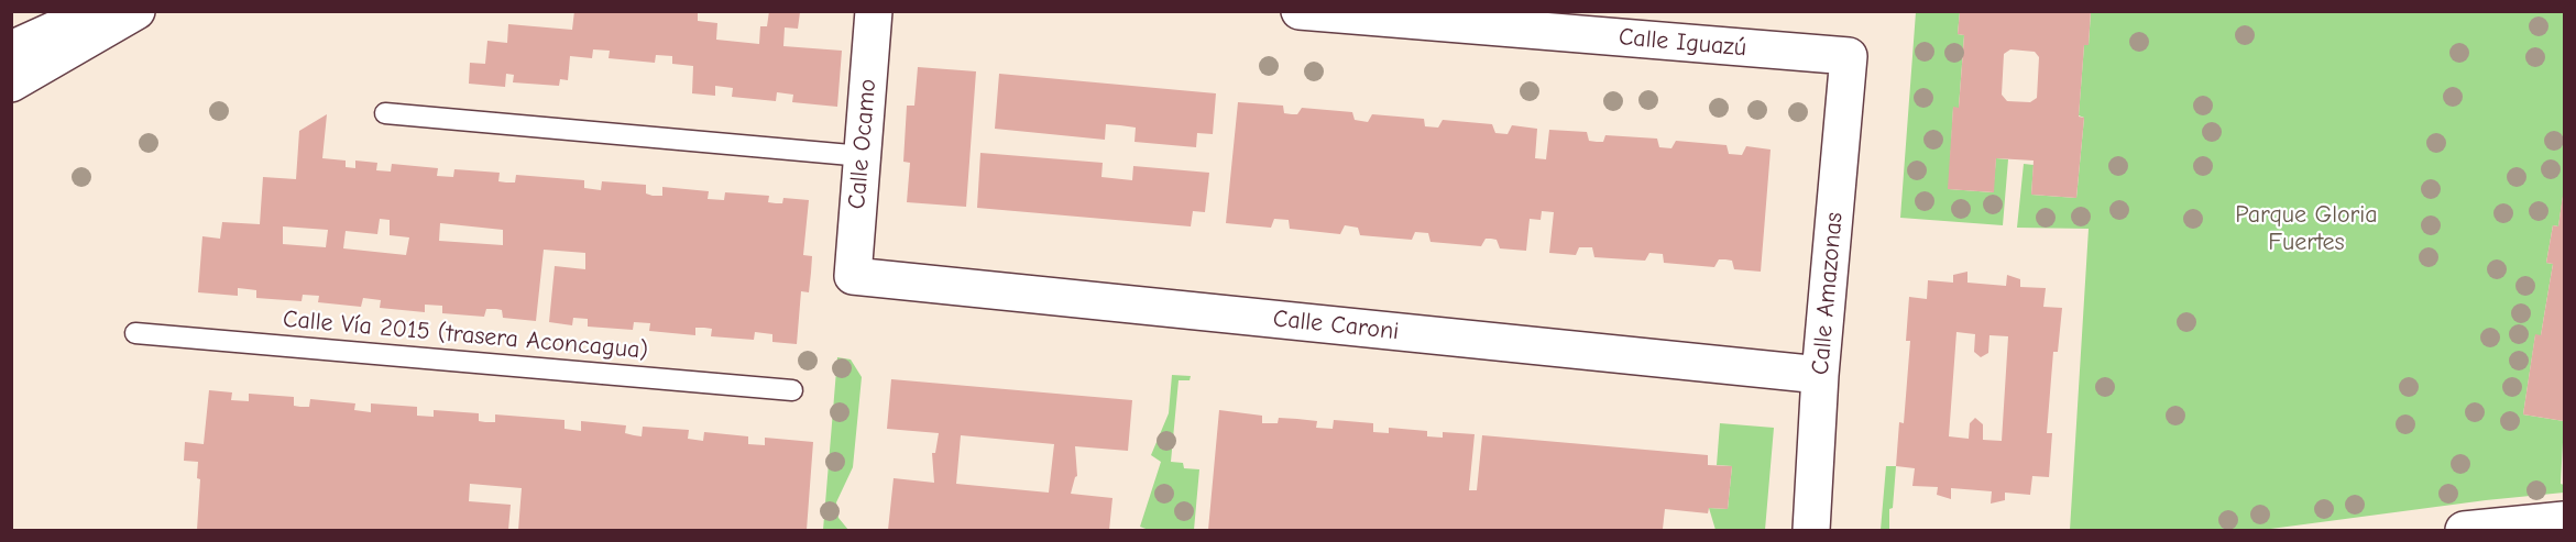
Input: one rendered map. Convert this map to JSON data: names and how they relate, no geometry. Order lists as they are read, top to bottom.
{
  "streets": {
    "main road": [
      "Calle Iguazú",
      "Calle Ocamo",
      "Calle Amazonas",
      "Calle Caroni"
    ],
    "lane": ["Calle Vía 2015 (trasera Aconcagua)"]
  },
  "crossings": [
    ["Calle Iguazú", "Calle Amazonas"],
    ["Calle Ocamo", "Calle Caroni"],
    ["Calle Amazonas", "Calle Caroni"]
  ],
  "parks": ["Parque Gloria Fuertes"]
}
